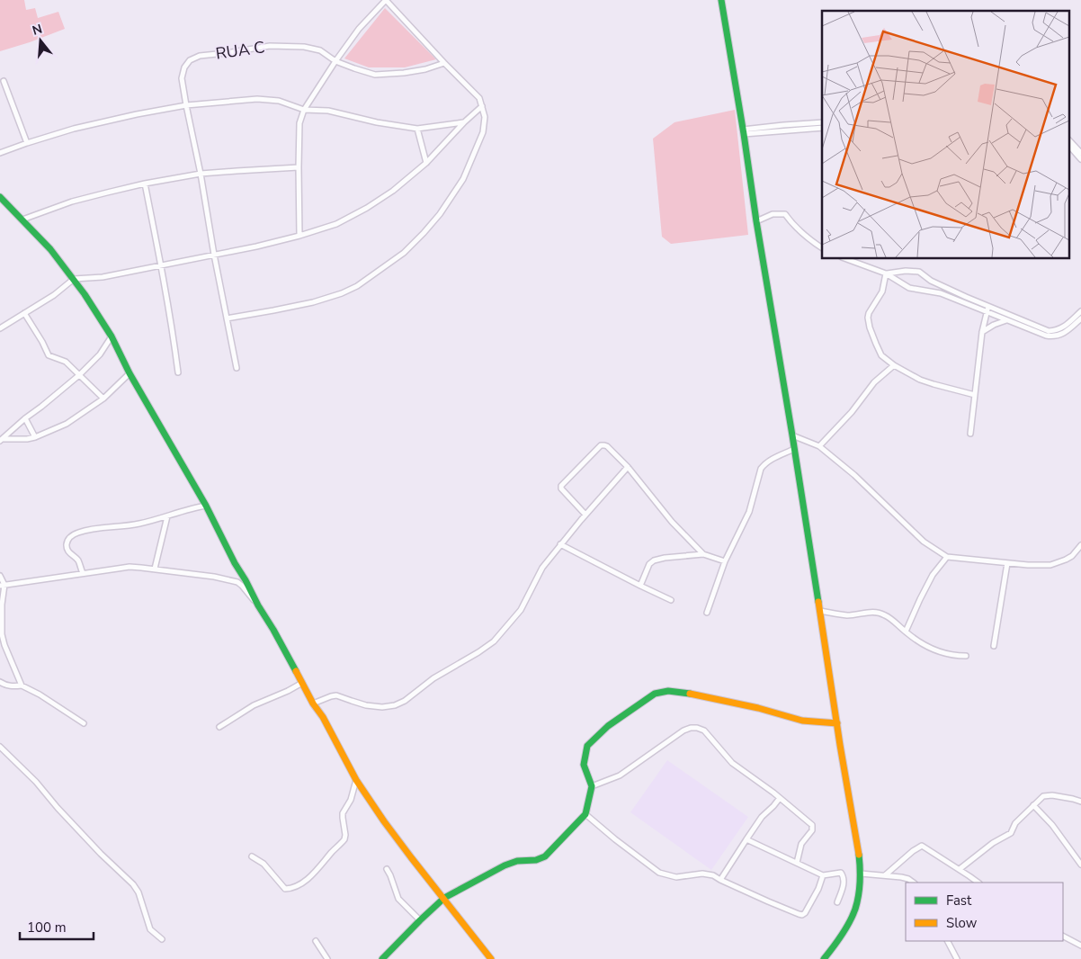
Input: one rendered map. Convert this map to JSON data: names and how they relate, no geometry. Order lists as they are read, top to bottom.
{
  "streets": {
    "street": ["RUA C"]
  },
  "legend": ["Fast", "Slow"],
  "scale_bar": "100 m",
  "north": "top"
}
